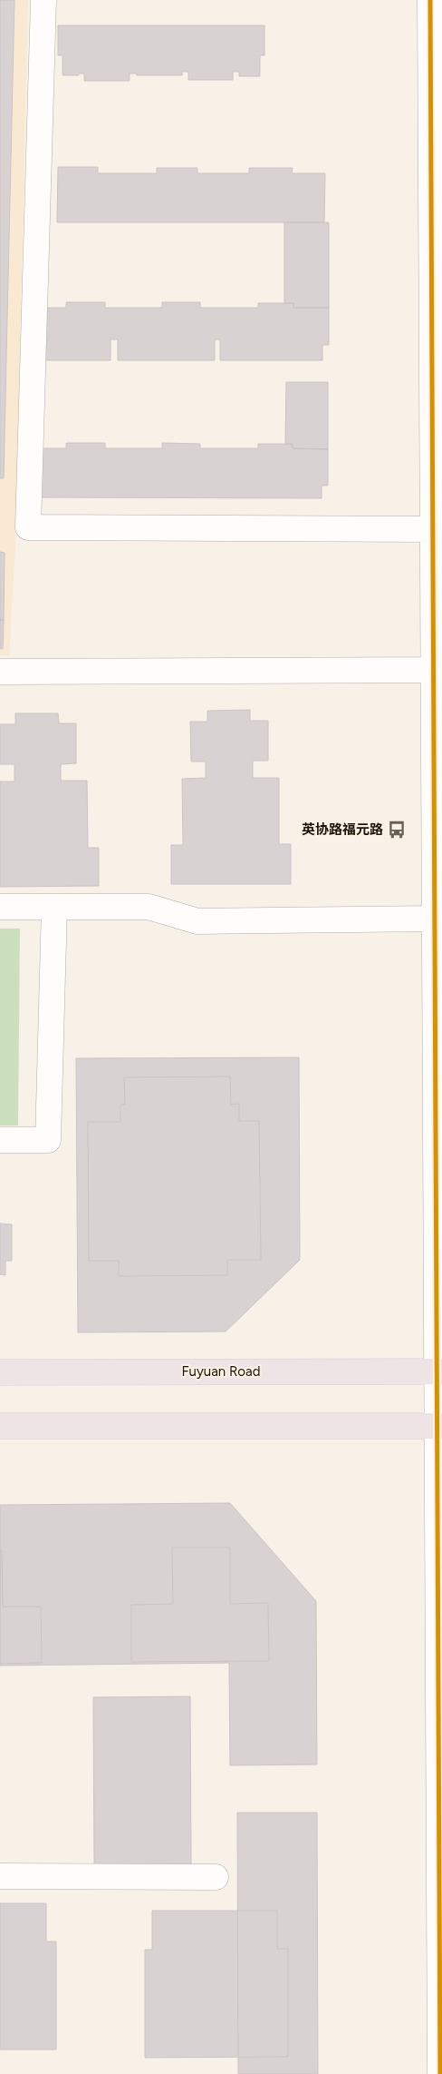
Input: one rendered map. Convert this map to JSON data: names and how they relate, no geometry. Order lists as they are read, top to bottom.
{
  "streets": {
    "main road": ["Fuyuan Road"]
  },
  "places": {
    "bus stop": ["英协路福元路"]
  }
}
